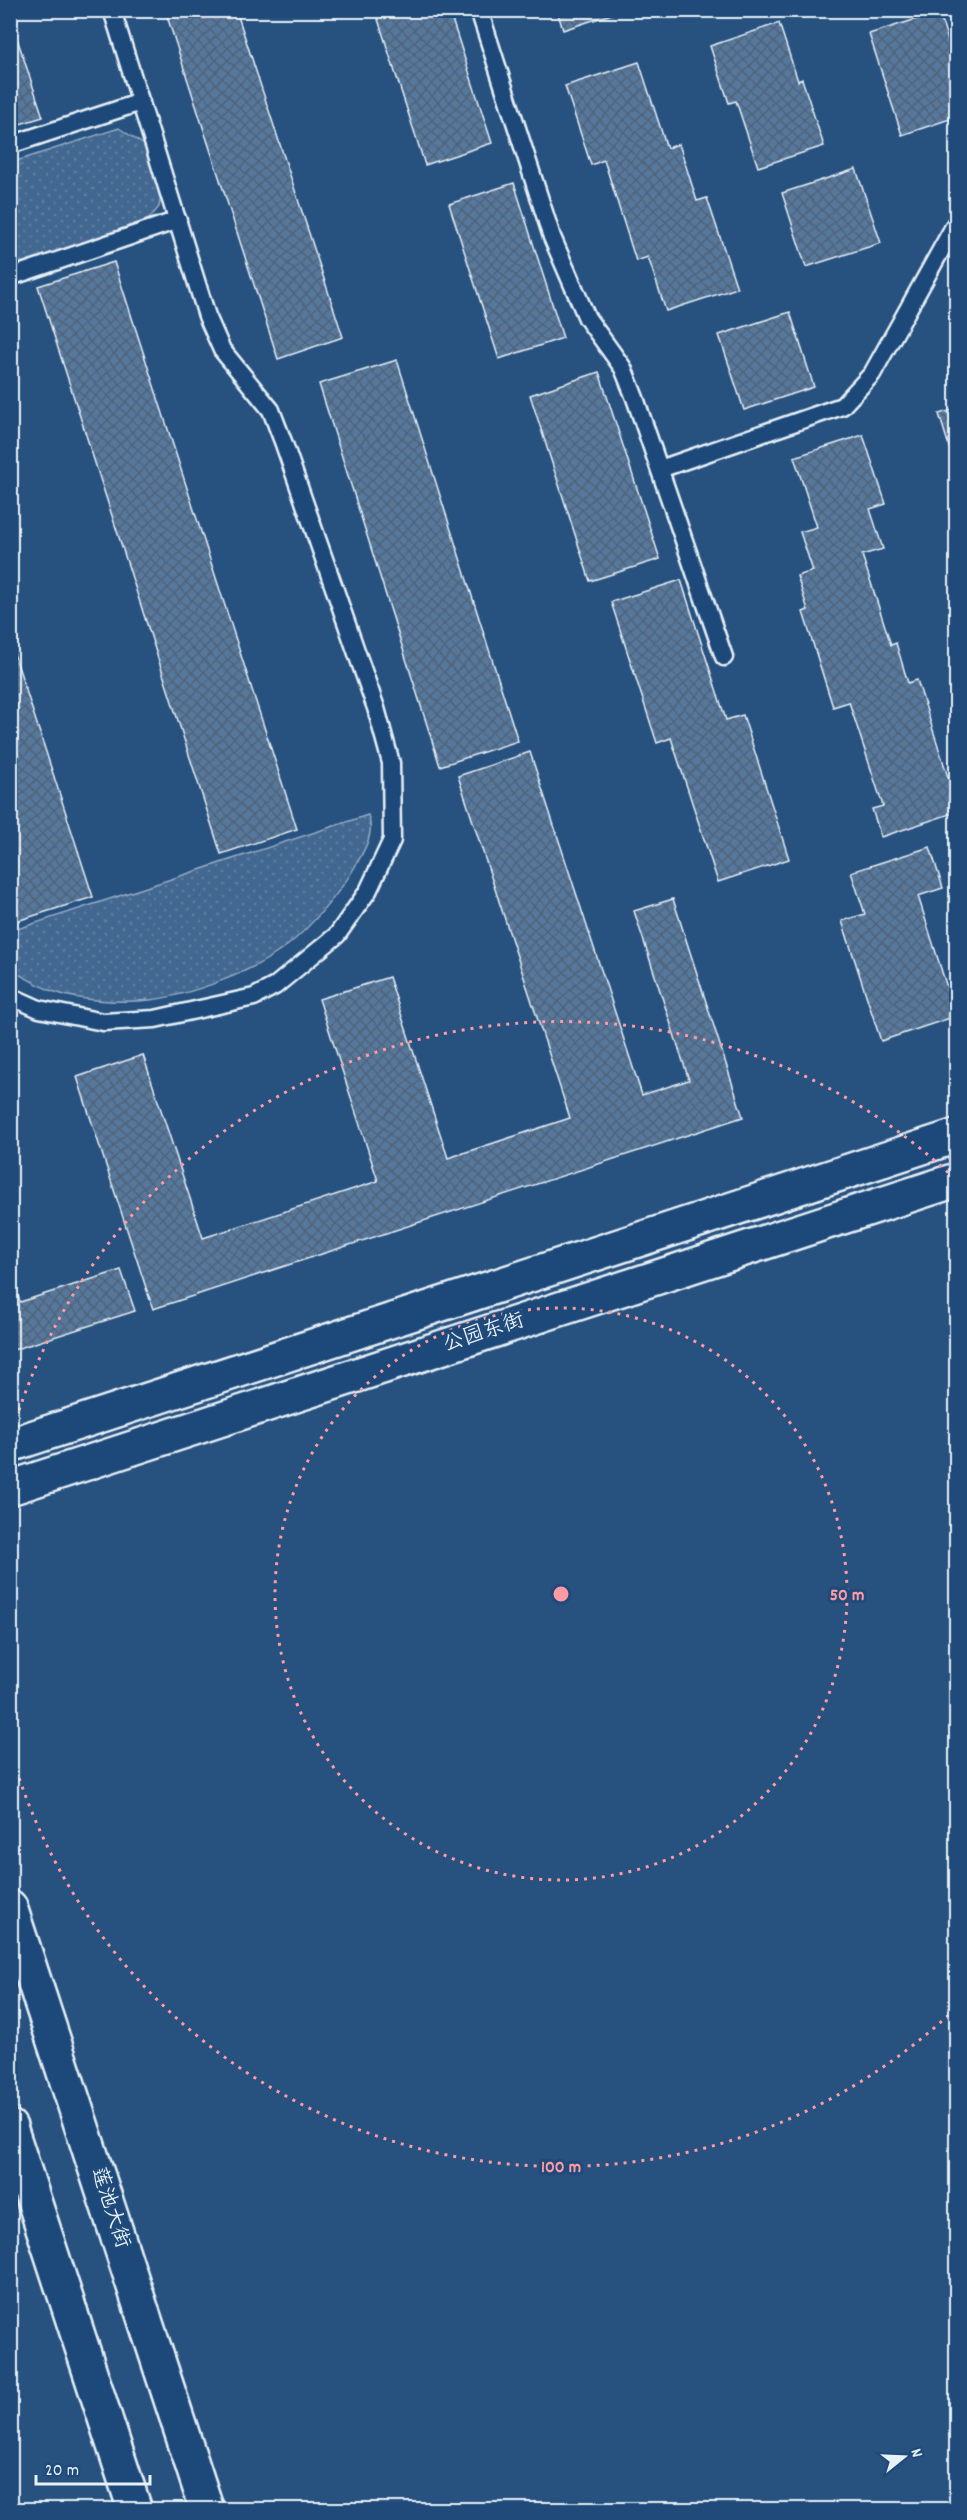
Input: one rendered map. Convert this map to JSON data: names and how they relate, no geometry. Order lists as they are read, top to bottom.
{
  "streets": {
    "street": ["公园东街", "莲池大街"]
  },
  "scale_bar": "20 m",
  "north": "right",
  "rings": ["50 m", "100 m"]
}
